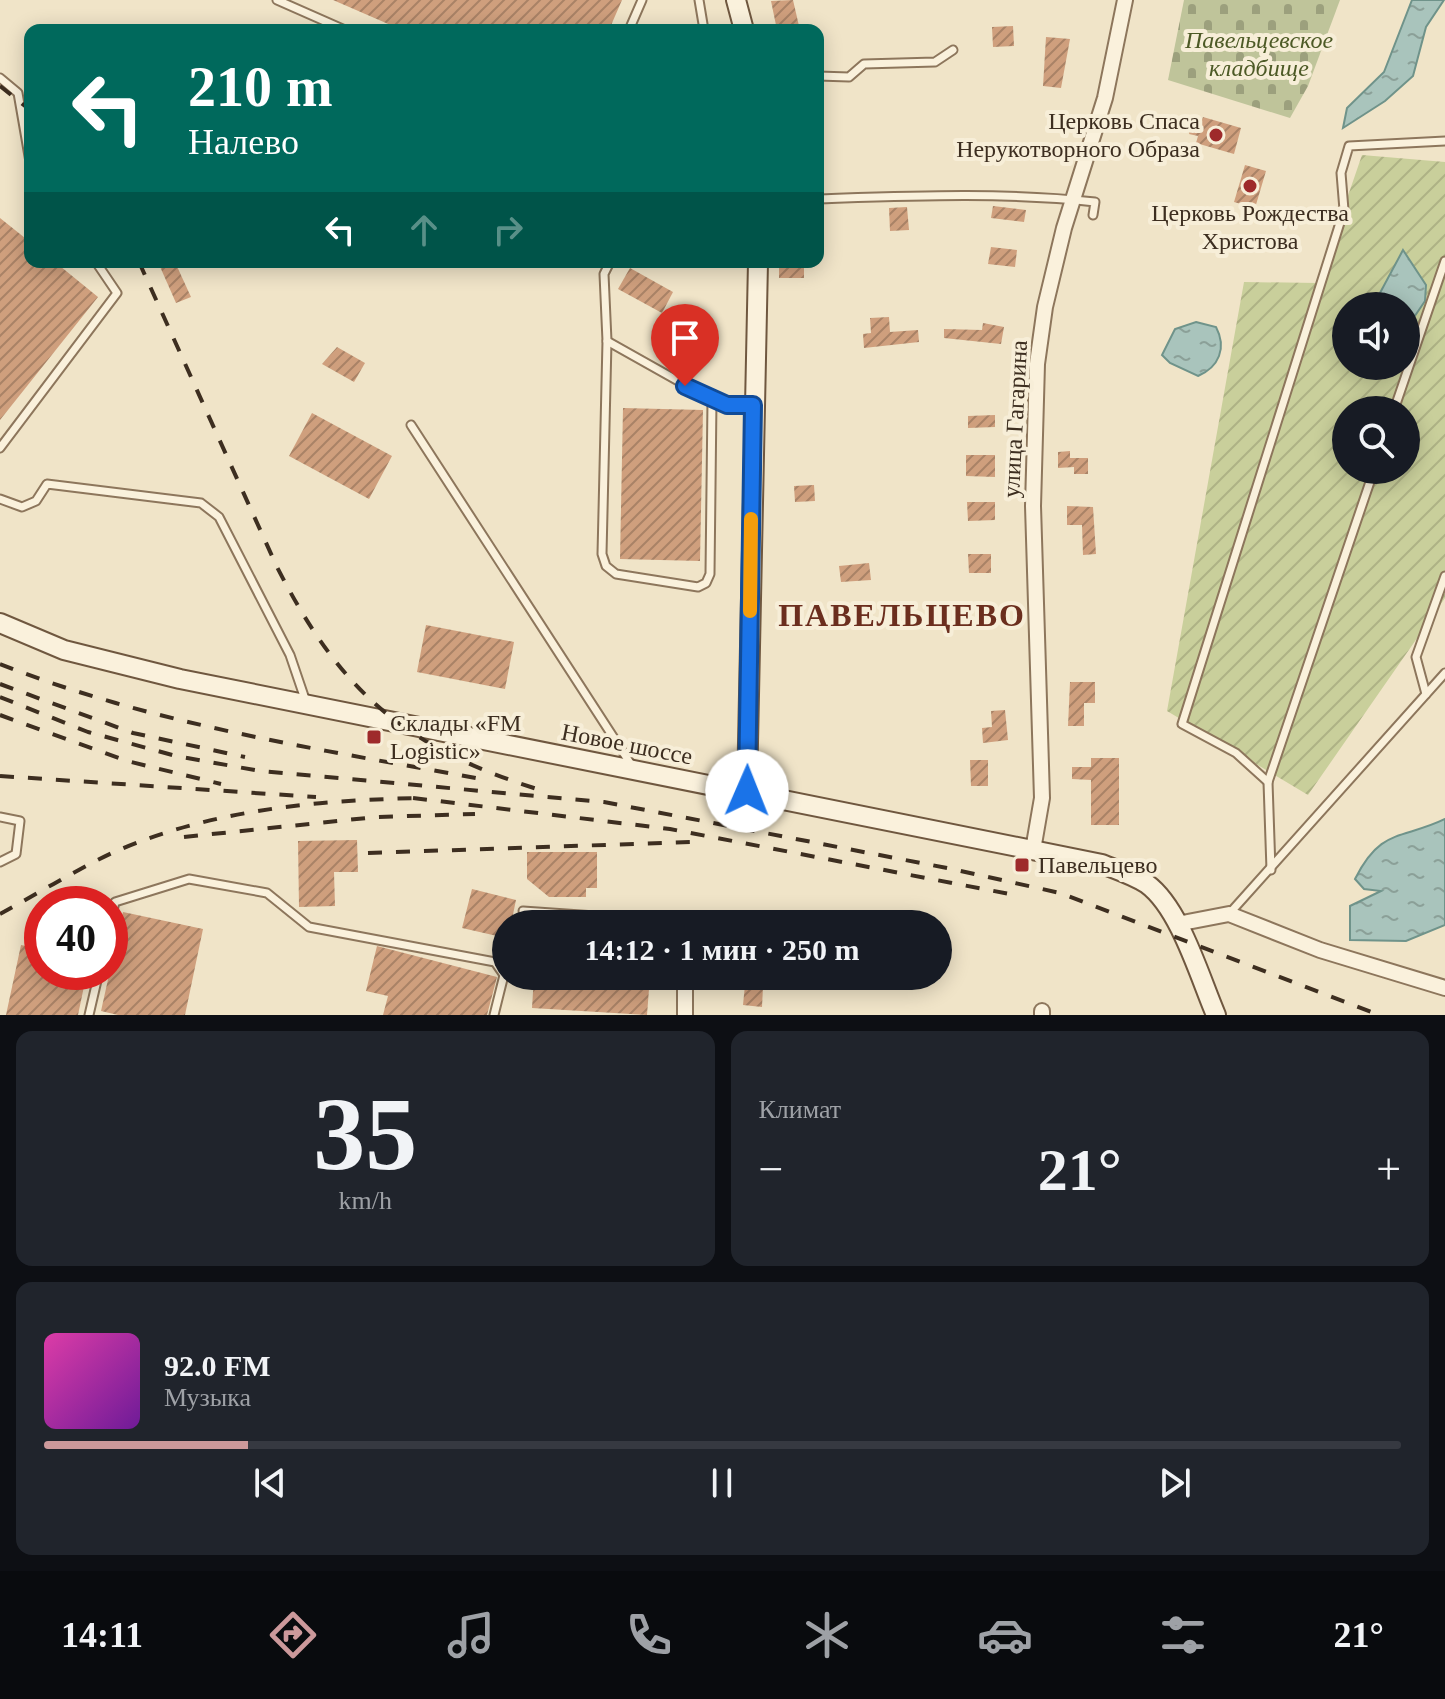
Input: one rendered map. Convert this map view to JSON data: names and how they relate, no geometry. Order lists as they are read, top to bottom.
{
  "streets": {
    "main road": ["Новое шоссе"],
    "street": ["улица Гагарина"]
  },
  "crossings": [
    ["улица Гагарина", "Новое шоссе"]
  ],
  "districts": ["ПАВЕЛЬЦЕВО"],
  "parks": ["Павельцевское кладбище"],
  "places": {
    "other": ["Церковь Спаса Нерукотворного Образа", "Церковь Рождества Христова"],
    "transit": ["Склады «FM Logistic»", "Павельцево"]
  },
  "page": {
    "turn": ["210 m", "Налево"],
    "limit": "40",
    "trip": "14:12 · 1 мин · 250 m",
    "tile": [
      ["35", "km/h"],
      "Климат"
    ],
    "heat": ["−", "21°", "+"],
    "song": ["92.0 FM", "Музыка"],
    "tabs": ["14:11", "21°"]
  }
}
